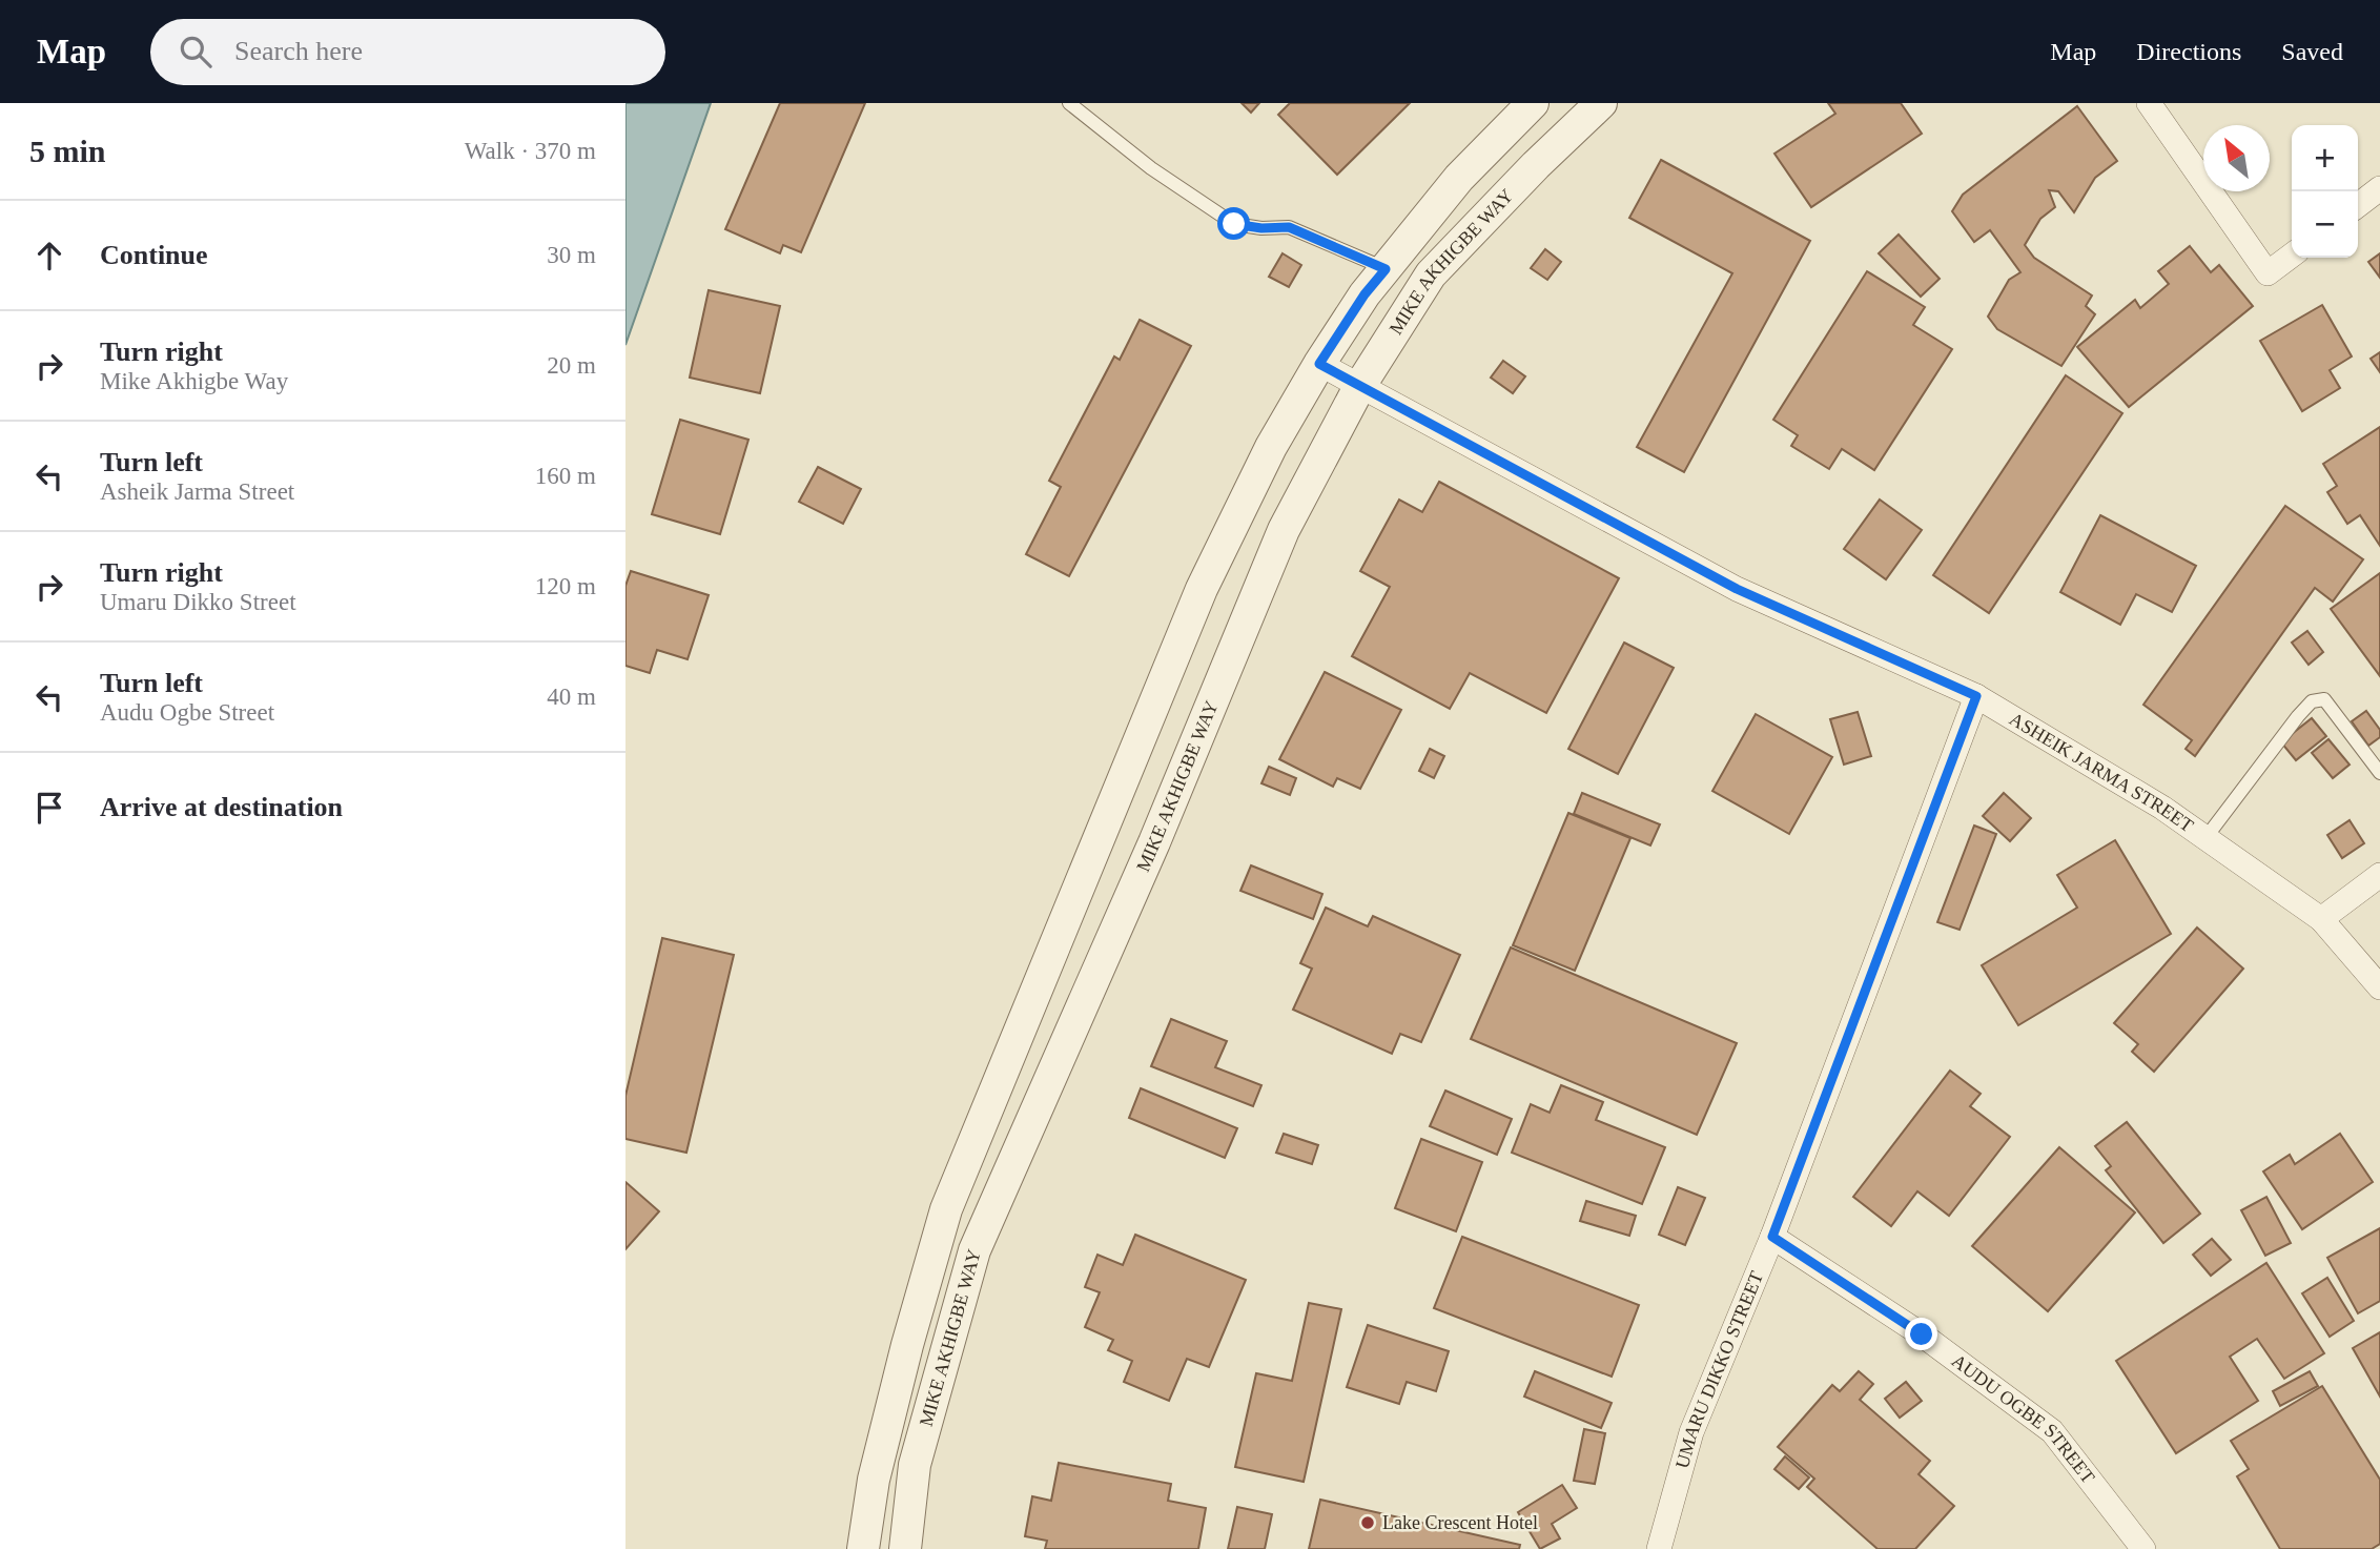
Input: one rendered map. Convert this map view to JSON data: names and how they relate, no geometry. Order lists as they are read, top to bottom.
{
  "streets": {
    "street": [
      "MIKE AKHIGBE WAY",
      "ASHEIK JARMA STREET",
      "UMARU DIKKO STREET",
      "AUDU OGBE STREET"
    ]
  },
  "crossings": [
    ["MIKE AKHIGBE WAY", "ASHEIK JARMA STREET"],
    ["ASHEIK JARMA STREET", "UMARU DIKKO STREET"],
    ["UMARU DIKKO STREET", "AUDU OGBE STREET"]
  ],
  "places": ["Lake Crescent Hotel"],
  "north": "top left",
  "page": {
    "header": "Map",
    "search": "Search here",
    "nav": ["Map", "Directions", "Saved"],
    "heading": ["5 min", "Walk · 370 m"],
    "map_buttons": ["+", "−"],
    "list": [
      ["Continue", "30 m"],
      ["Turn right", "Mike Akhigbe Way", "20 m"],
      ["Turn left", "Asheik Jarma Street", "160 m"],
      ["Turn right", "Umaru Dikko Street", "120 m"],
      ["Turn left", "Audu Ogbe Street", "40 m"],
      "Arrive at destination"
    ]
  }
}
